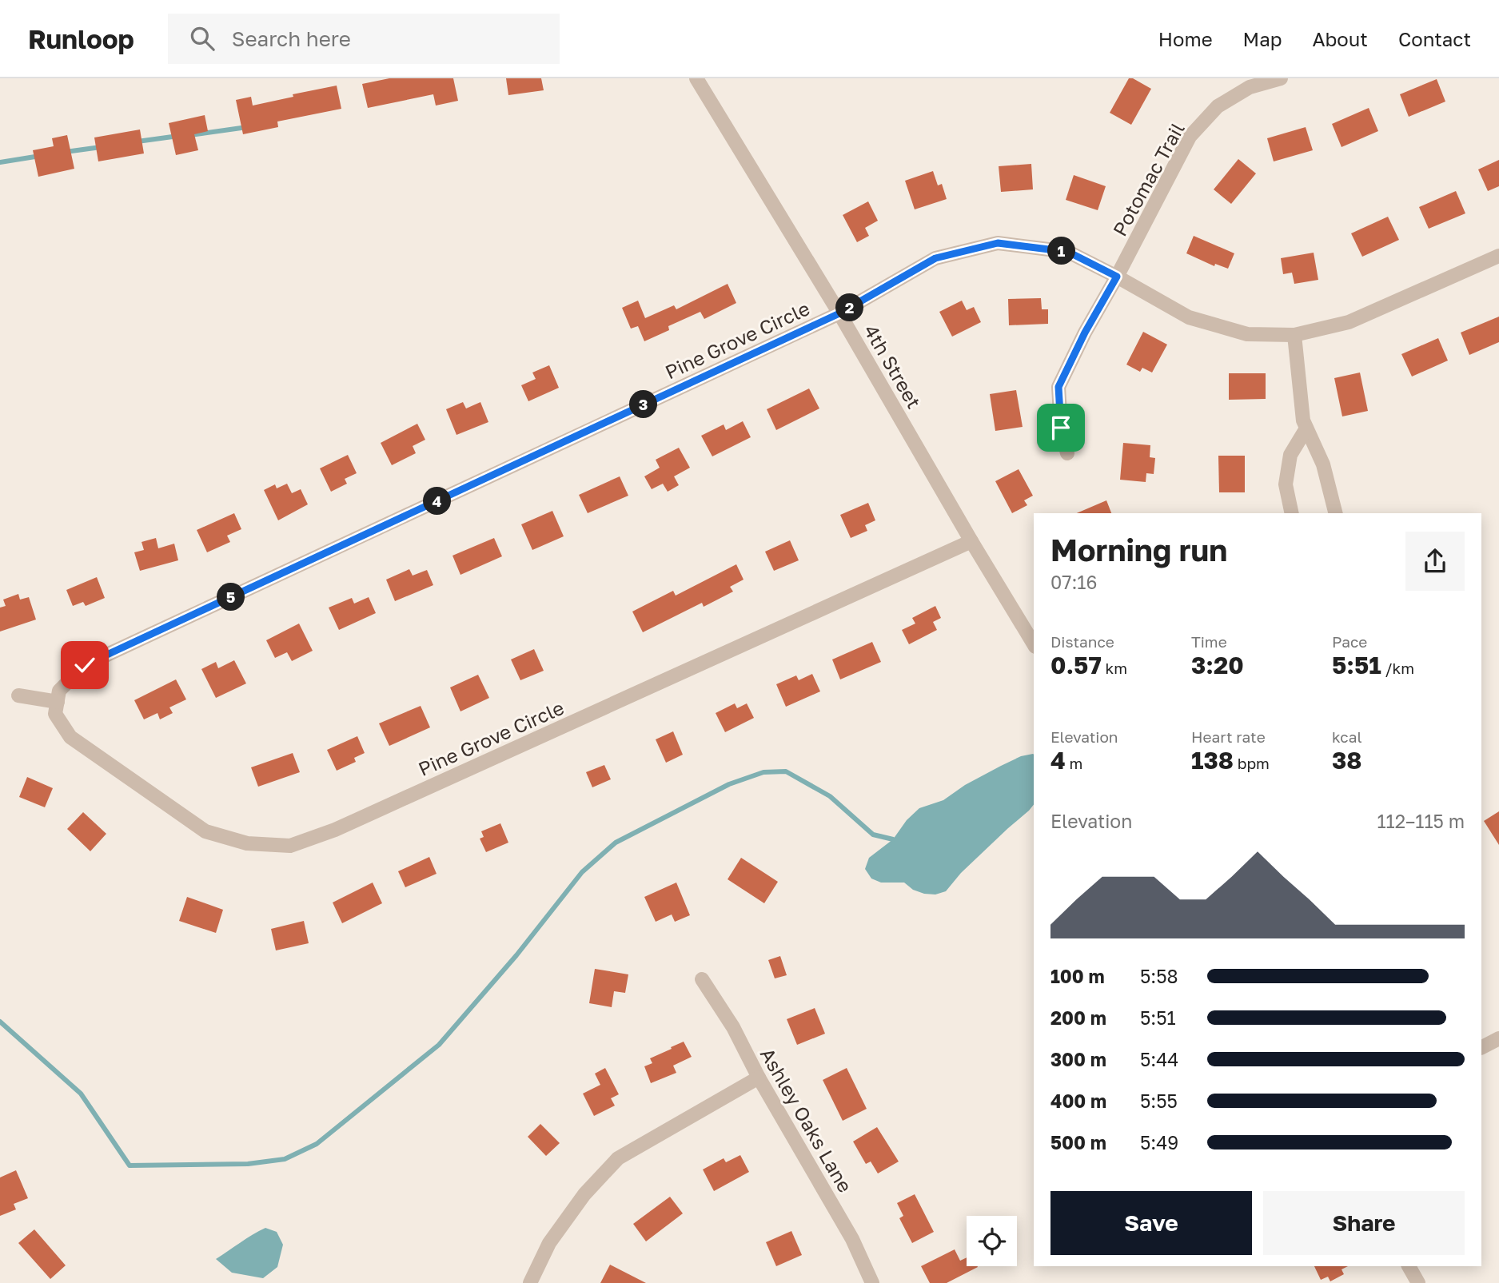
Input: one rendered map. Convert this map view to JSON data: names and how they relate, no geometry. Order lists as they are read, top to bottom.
{
  "streets": {
    "street": [
      "Potomac Trail",
      "Pine Grove Circle",
      "4th Street",
      "Ashley Oaks Lane"
    ]
  },
  "crossings": [
    ["Potomac Trail", "Pine Grove Circle"],
    ["Pine Grove Circle", "4th Street"]
  ],
  "page": {
    "header": "Runloop",
    "search": "Search here",
    "nav": [
      "Home",
      "Map",
      "About",
      "Contact"
    ],
    "pins": [
      "1",
      "2",
      "3",
      "4",
      "5"
    ],
    "heading": ["Morning run", "07:16"],
    "stats": [
      ["Distance", "0.57 km"],
      ["Time", "3:20"],
      ["Pace", "5:51 /km"],
      ["Elevation", "4 m"],
      ["Heart rate", "138 bpm"],
      ["kcal", "38"]
    ],
    "chart": ["Elevation", "112–115 m"],
    "list": [
      {
        "name": "100 m",
        "note": "5:58"
      },
      {
        "name": "200 m",
        "note": "5:51"
      },
      {
        "name": "300 m",
        "note": "5:44"
      },
      {
        "name": "400 m",
        "note": "5:55"
      },
      {
        "name": "500 m",
        "note": "5:49"
      }
    ],
    "buttons": ["Save", "Share"]
  }
}
